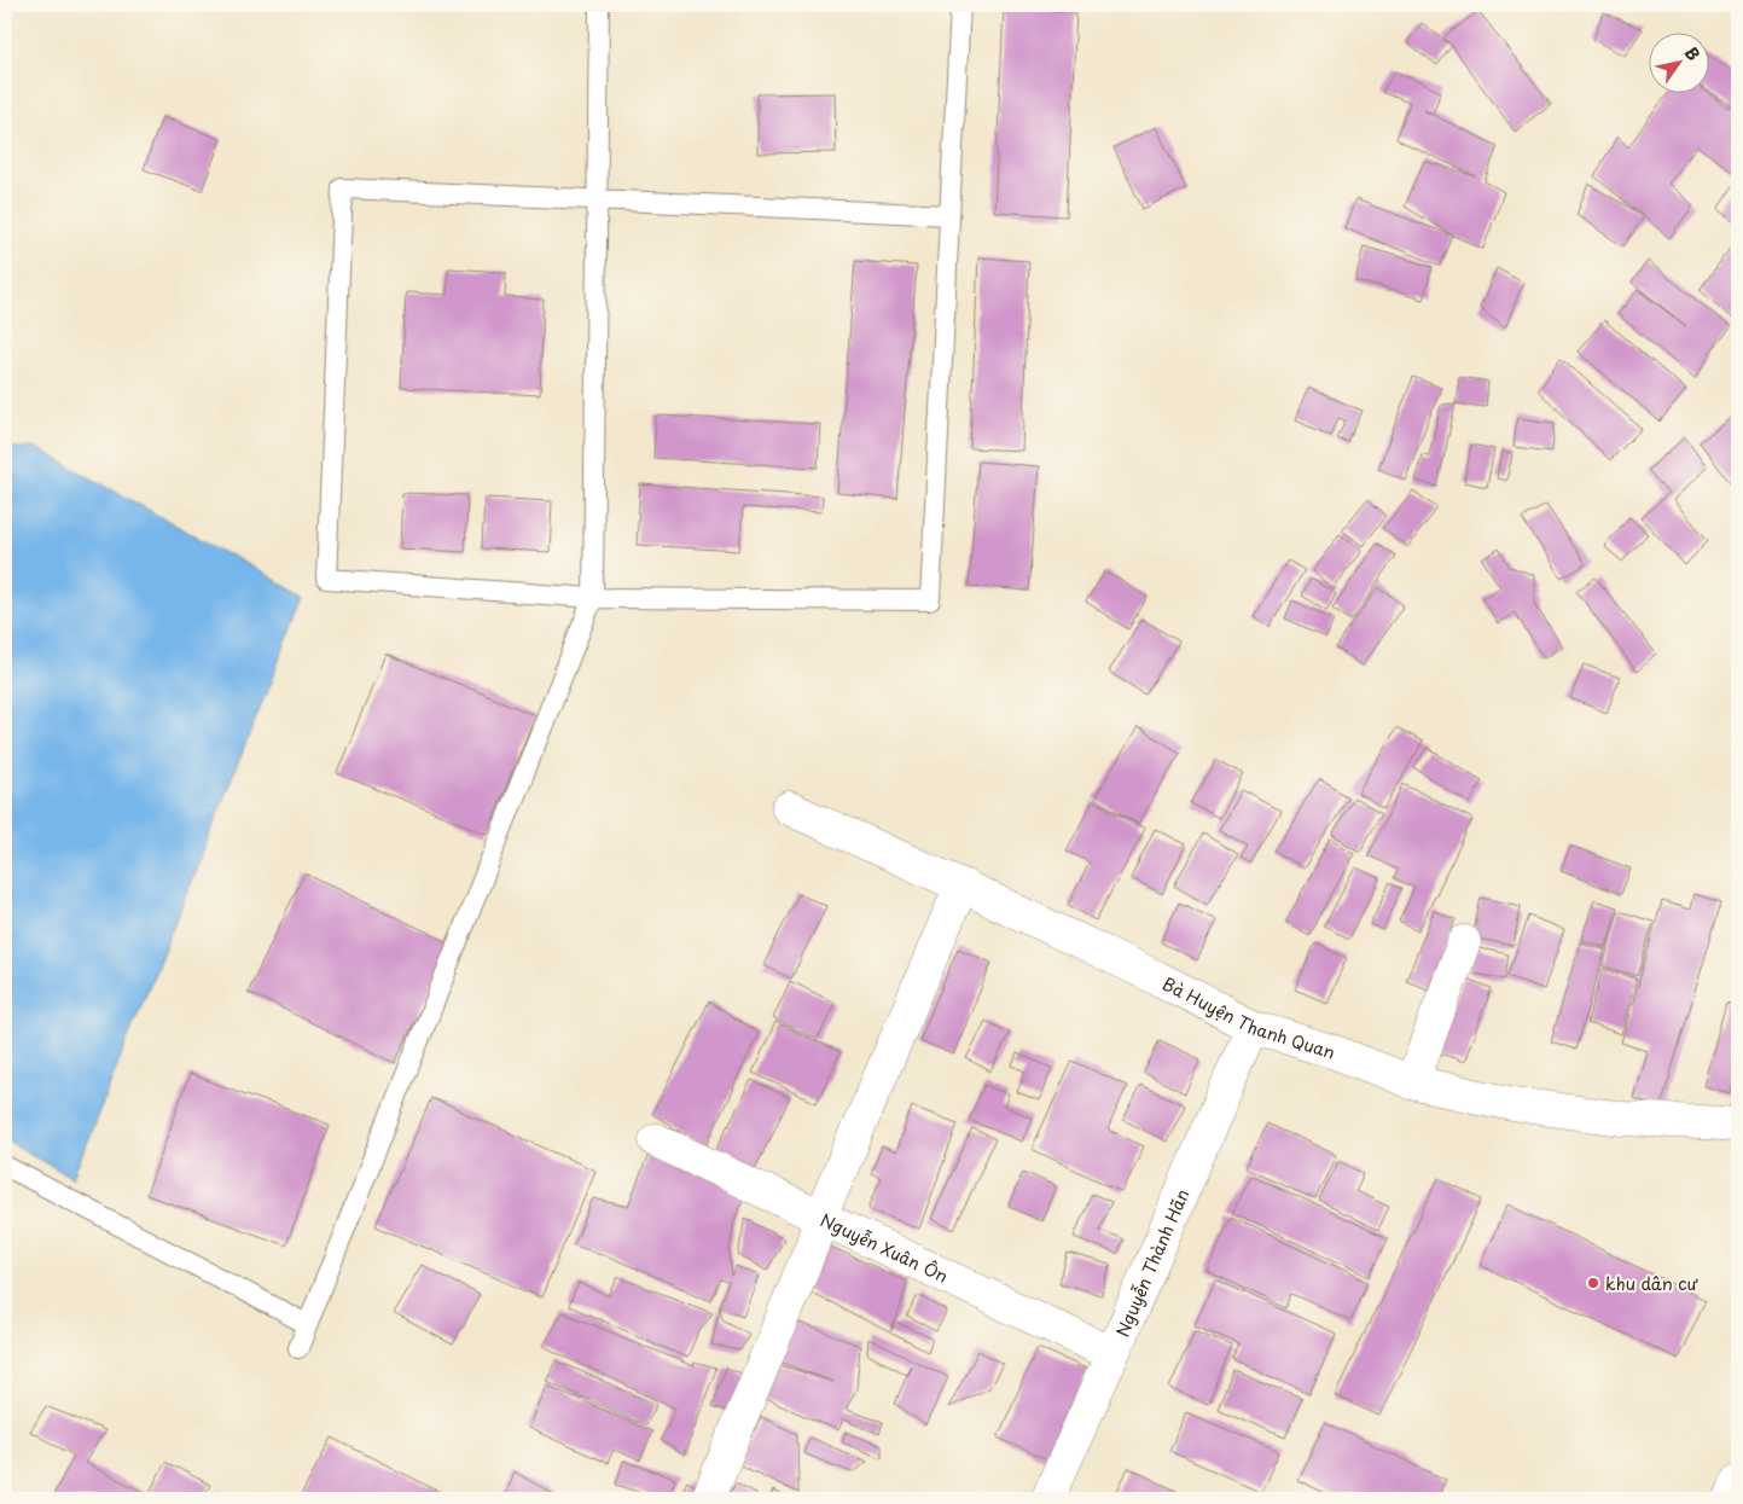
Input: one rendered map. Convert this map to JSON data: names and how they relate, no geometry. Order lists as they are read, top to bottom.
{
  "streets": {
    "street": ["Bà Huyện Thanh Quan", "Nguyễn Xuân Ôn", "Nguyễn Thành Hãn"]
  },
  "crossings": [
    ["Bà Huyện Thanh Quan", "Nguyễn Thành Hãn"],
    ["Nguyễn Xuân Ôn", "Nguyễn Thành Hãn"]
  ],
  "places": ["khu dân cư"],
  "north": "top right"
}
